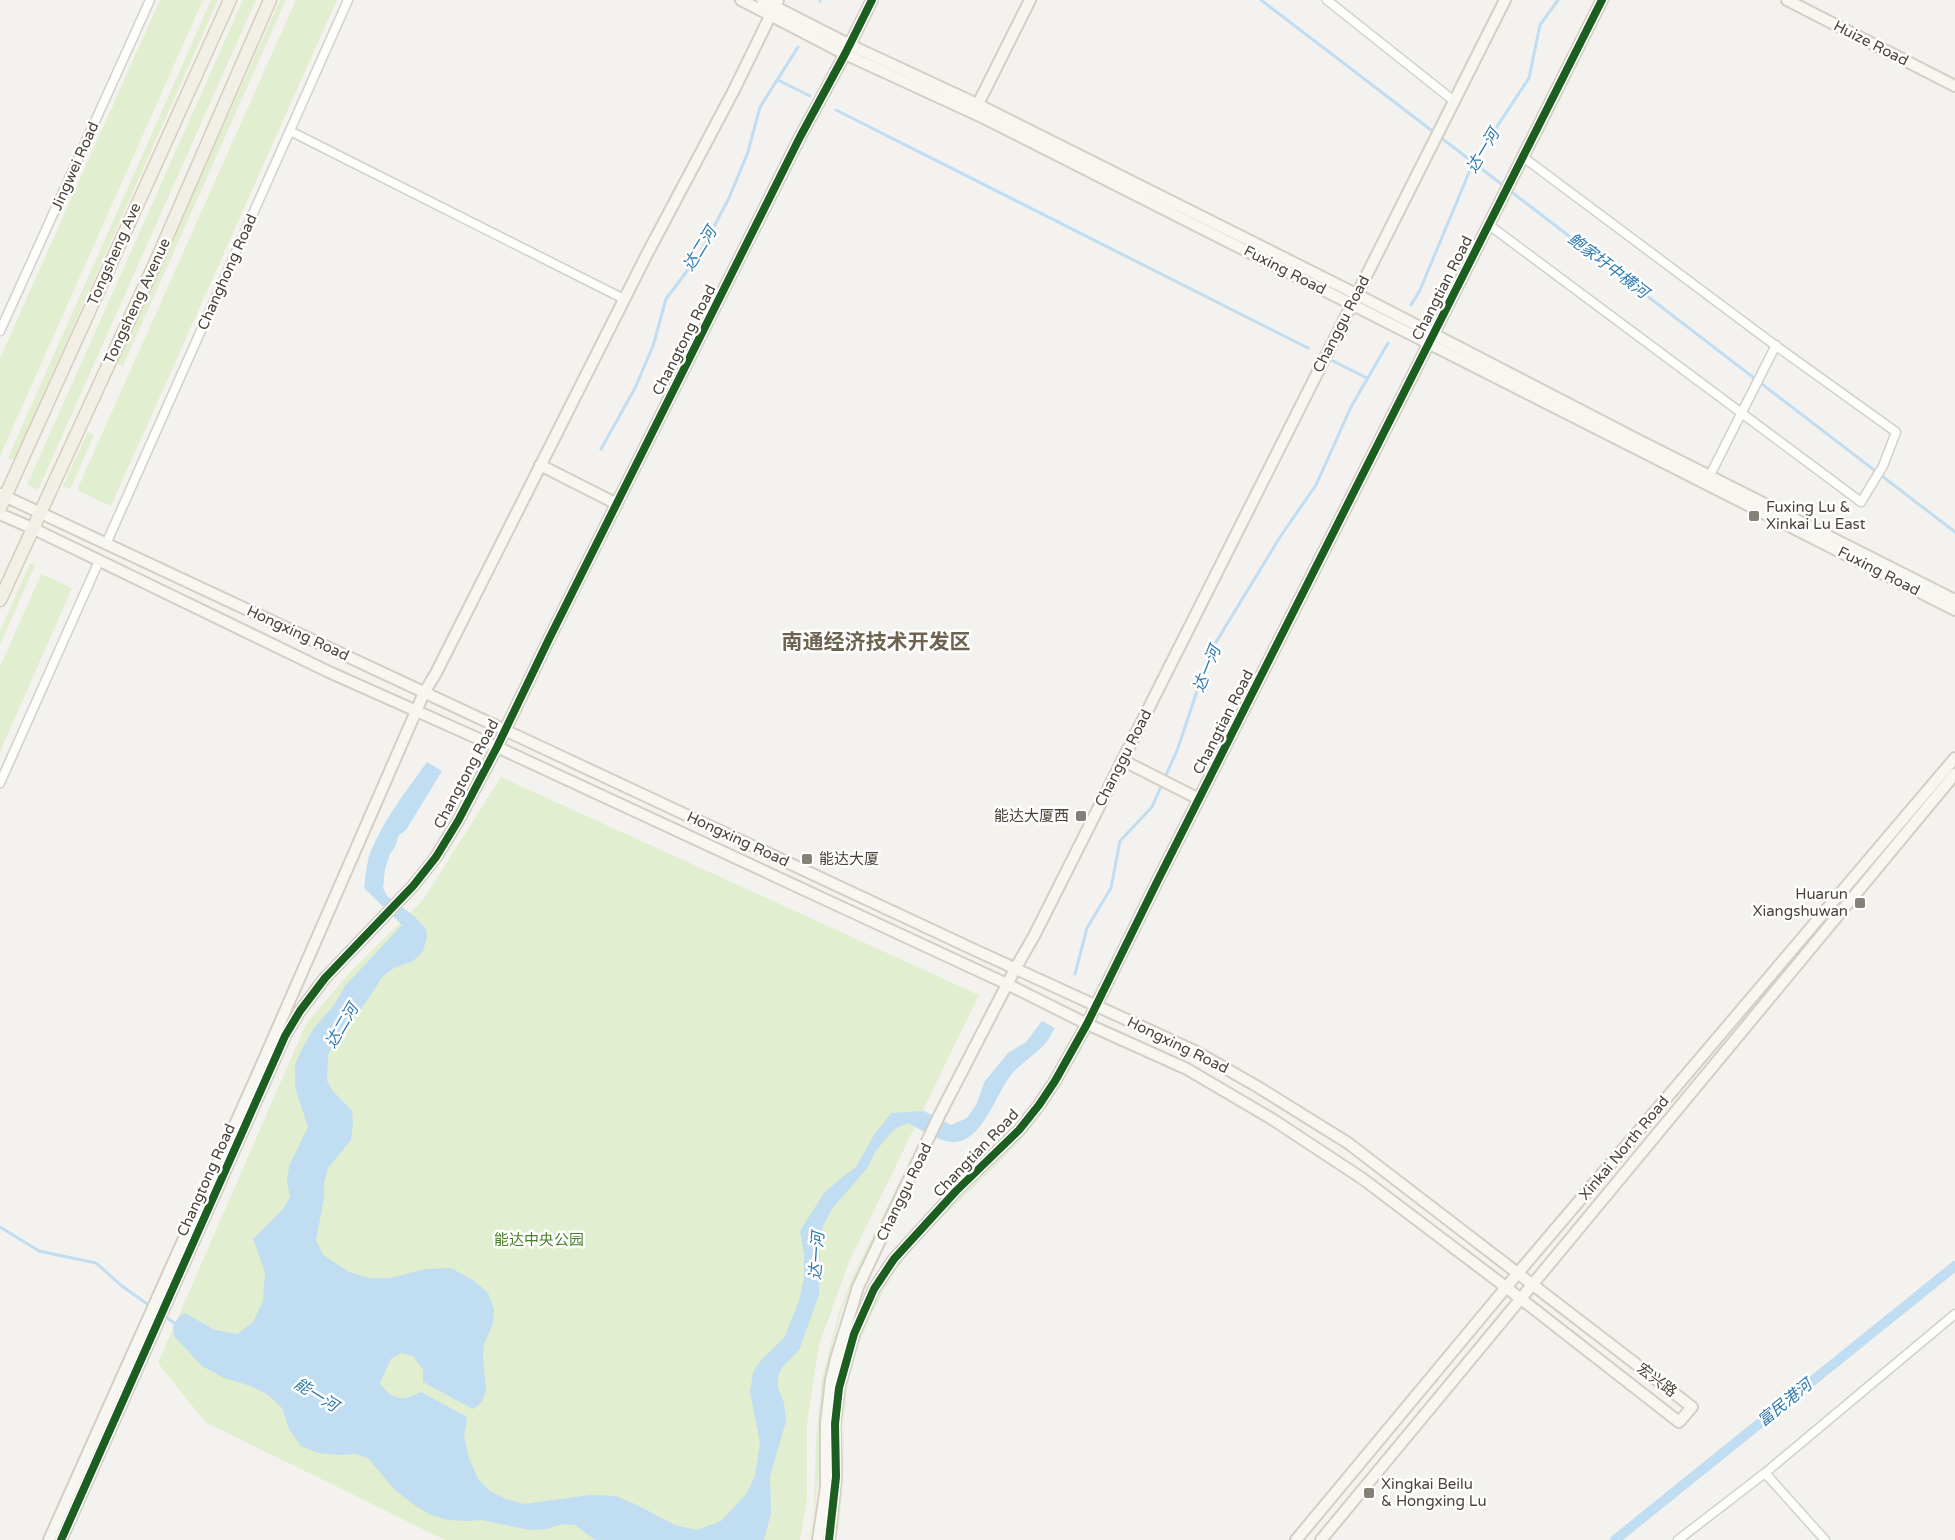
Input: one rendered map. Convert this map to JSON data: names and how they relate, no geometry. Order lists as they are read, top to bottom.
{
  "streets": {
    "main road": ["Tongsheng Ave", "Tongsheng Avenue"],
    "street": [
      "Huize Road",
      "Jingwei Road",
      "Fuxing Road",
      "Changhong Road",
      "Changtian Road",
      "Changgu Road",
      "Changtong Road",
      "Hongxing Road",
      "Xinkai North Road",
      "宏兴路"
    ]
  },
  "crossings": [
    ["Tongsheng Ave", "Hongxing Road"],
    ["Fuxing Road", "Changtian Road"],
    ["Fuxing Road", "Changgu Road"],
    ["Fuxing Road", "Changtong Road"],
    ["Changhong Road", "Hongxing Road"],
    ["Changtian Road", "Hongxing Road"],
    ["Tongsheng Avenue", "Hongxing Road"],
    ["Changgu Road", "Hongxing Road"],
    ["Changtong Road", "Hongxing Road"],
    ["Hongxing Road", "Xinkai North Road"],
    ["Hongxing Road", "宏兴路"],
    ["Xinkai North Road", "宏兴路"]
  ],
  "districts": ["南通经济技术开发区"],
  "water": [
    "达一河",
    "达二河",
    "鲍家圩中横河",
    "能一河",
    "富民港河"
  ],
  "parks": ["能达中央公园"],
  "places": {
    "transit": [
      "Fuxing Lu & Xinkai Lu East",
      "能达大厦西",
      "能达大厦",
      "Huarun Xiangshuwan",
      "Xingkai Beilu & Hongxing Lu"
    ]
  }
}
